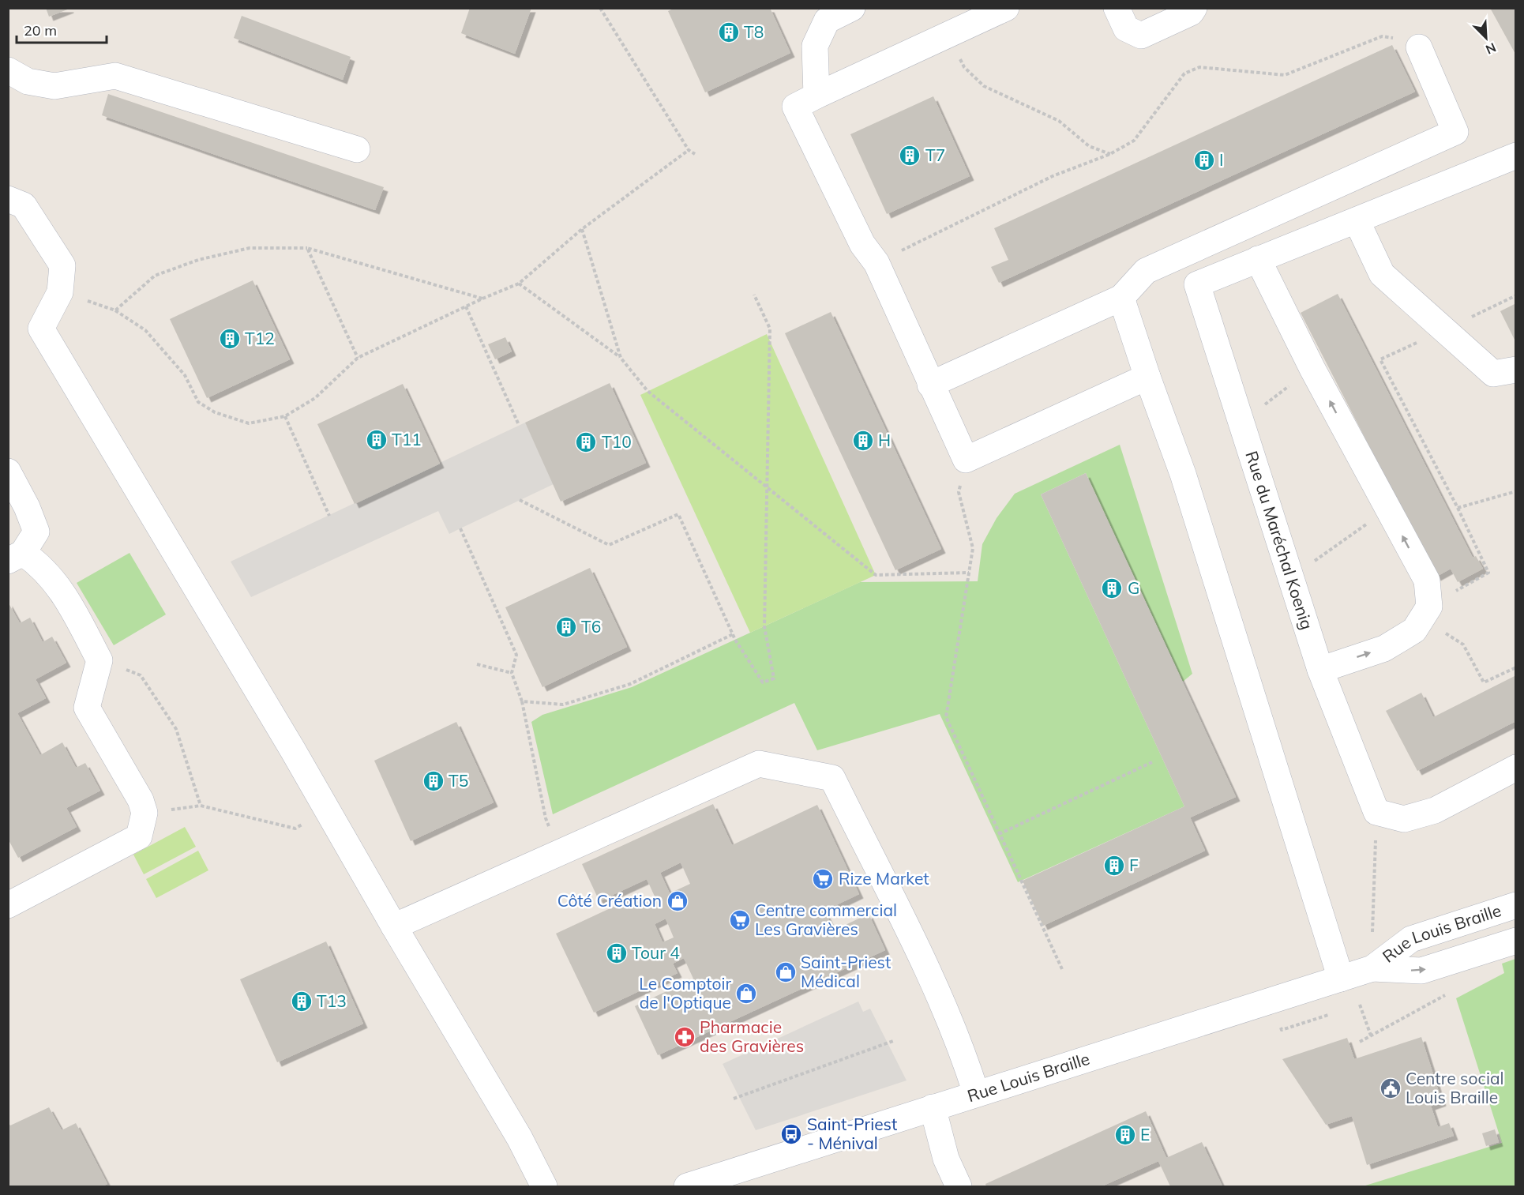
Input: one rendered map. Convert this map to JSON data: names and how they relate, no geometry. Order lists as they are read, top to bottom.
{
  "streets": {
    "street": ["Rue du Maréchal Koenig", "Rue Louis Braille"]
  },
  "places": {
    "building": [
      "T8",
      "T7",
      "I",
      "T12",
      "T11",
      "H",
      "T10",
      "G",
      "T6",
      "T5",
      "F",
      "Tour 4",
      "T13",
      "E"
    ],
    "supermarket": ["Rize Market", "Centre commercial Les Gravières"],
    "shop": ["Côté Création", "Saint-Priest Médical", "Le Comptoir de l'Optique"],
    "pharmacy": ["Pharmacie des Gravières"],
    "public building": ["Centre social Louis Braille"],
    "bus stop": ["Saint-Priest - Ménival"]
  },
  "scale_bar": "20 m",
  "north": "bottom right"
}
